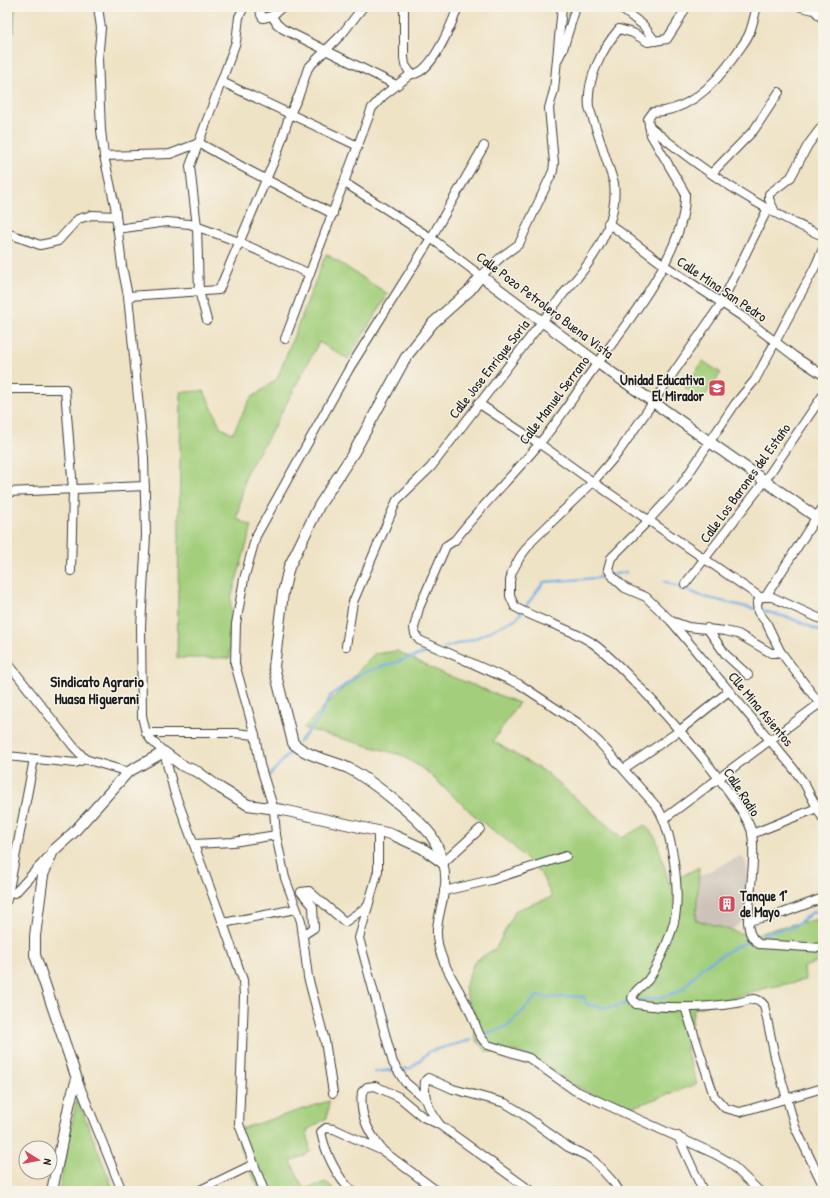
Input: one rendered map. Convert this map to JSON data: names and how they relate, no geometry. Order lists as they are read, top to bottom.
{
  "streets": {
    "street": [
      "Calle Mina San Pedro",
      "Calle Pozo Petrolero Buena Vista",
      "Calle Jose Enrique Soria",
      "Calle Manuel Serrano",
      "Calle Los Barones del Estaño",
      "Clle Mina Asientos",
      "Calle Radio"
    ]
  },
  "crossings": [
    ["Calle Mina San Pedro", "Calle Jose Enrique Soria"],
    ["Calle Mina San Pedro", "Calle Manuel Serrano"],
    ["Calle Pozo Petrolero Buena Vista", "Calle Jose Enrique Soria"],
    ["Calle Pozo Petrolero Buena Vista", "Calle Manuel Serrano"],
    ["Calle Pozo Petrolero Buena Vista", "Calle Los Barones del Estaño"]
  ],
  "districts": ["Sindicato Agrario Huasa Higuerani"],
  "places": {
    "school or university": ["Unidad Educativa El Mirador"],
    "building": ["Tanque 1° de Mayo"]
  },
  "north": "right"
}
